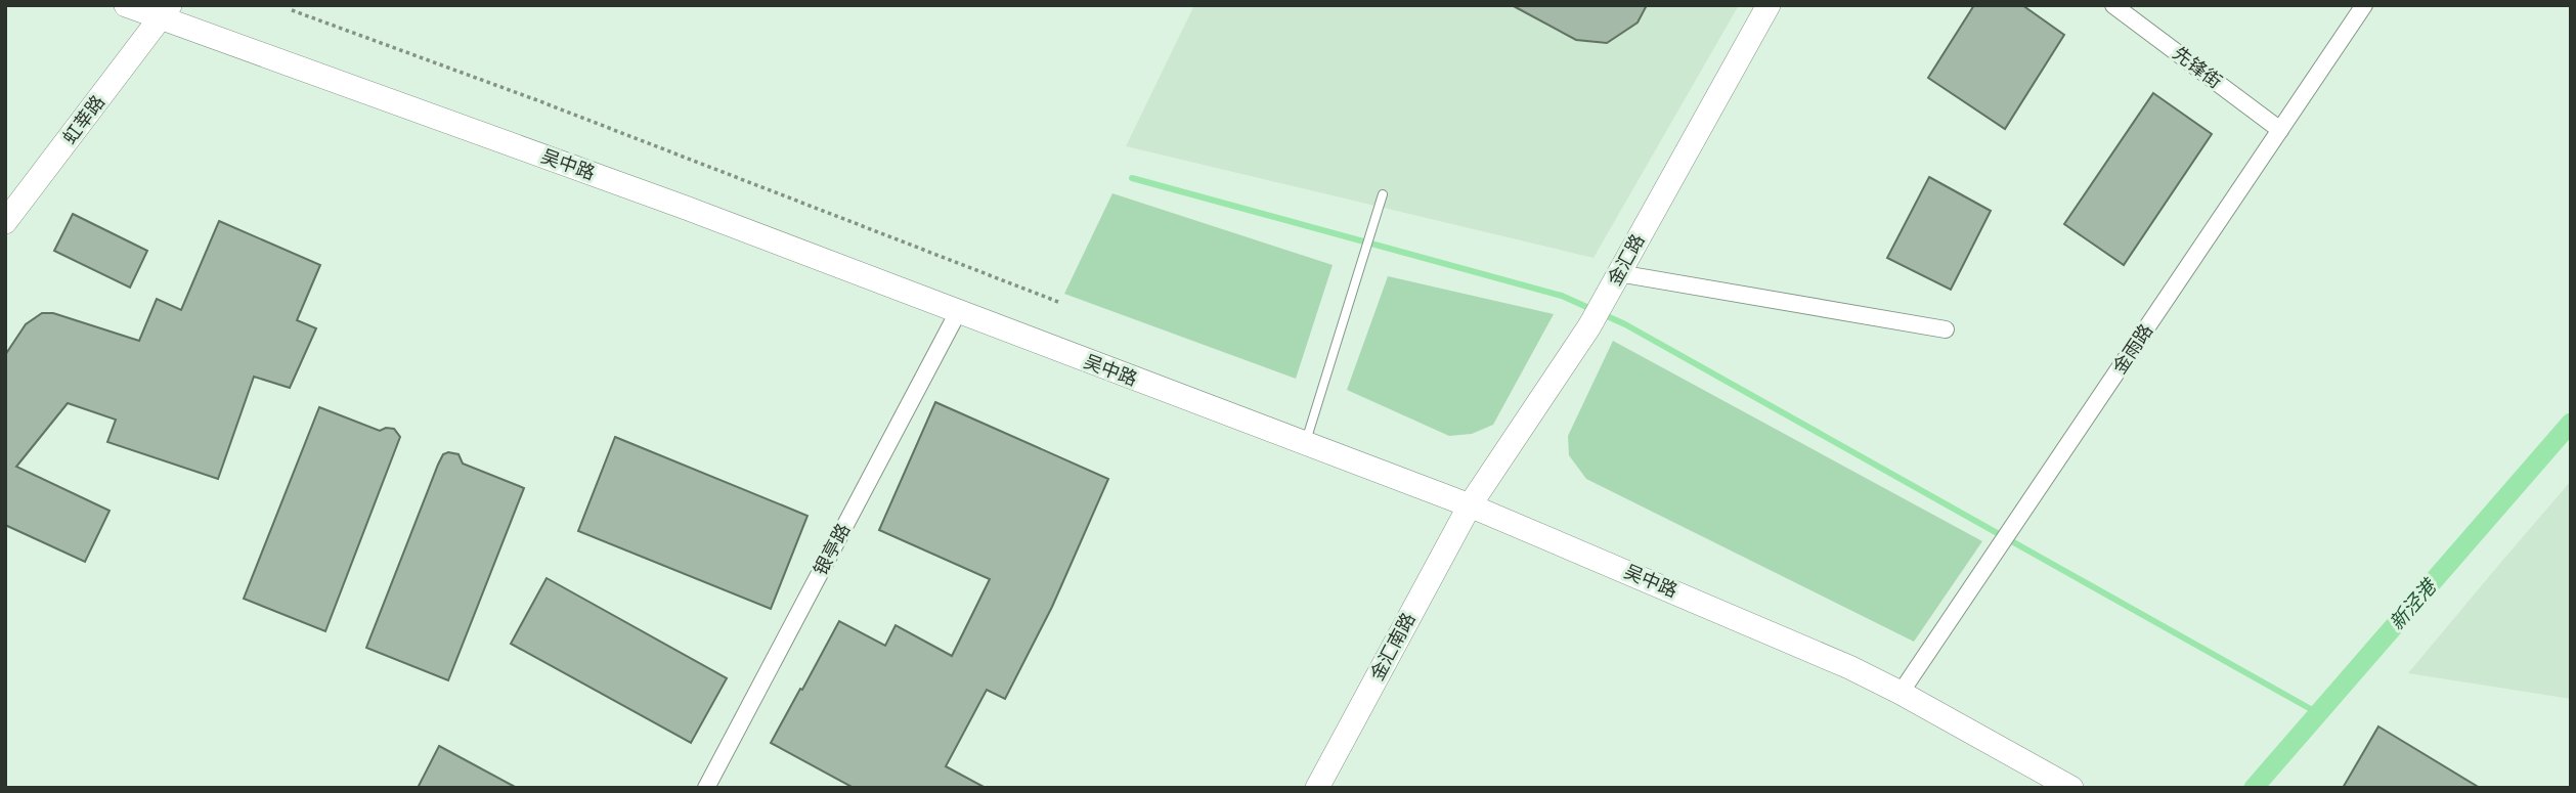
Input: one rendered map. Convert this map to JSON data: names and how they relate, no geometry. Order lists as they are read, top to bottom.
{
  "streets": {
    "main road": [
      "虹莘路",
      "吴中路",
      "金汇路",
      "金汇南路"
    ],
    "street": ["先锋街", "金雨路", "银亭路"]
  },
  "crossings": [
    ["先锋街", "金雨路"],
    ["虹莘路", "吴中路"],
    ["吴中路", "金汇路"],
    ["吴中路", "金雨路"],
    ["吴中路", "银亭路"],
    ["吴中路", "金汇南路"],
    ["金汇路", "金汇南路"]
  ],
  "water": ["新泾港"]
}
